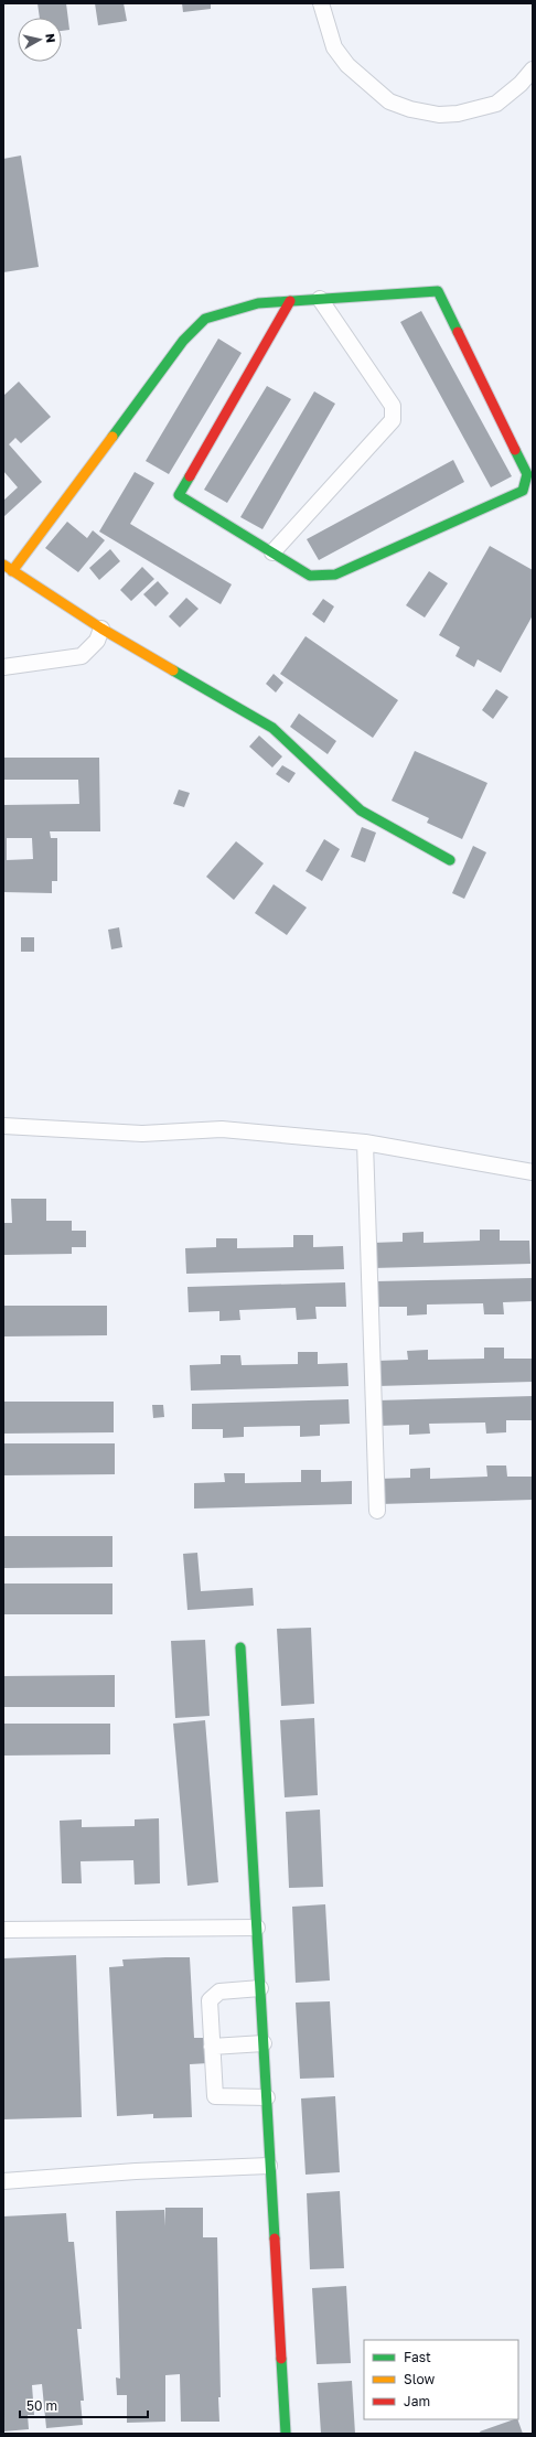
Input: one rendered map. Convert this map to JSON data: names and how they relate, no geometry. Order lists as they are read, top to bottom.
{
  "legend": ["Fast", "Slow", "Jam"],
  "scale_bar": "50 m",
  "north": "right"
}
